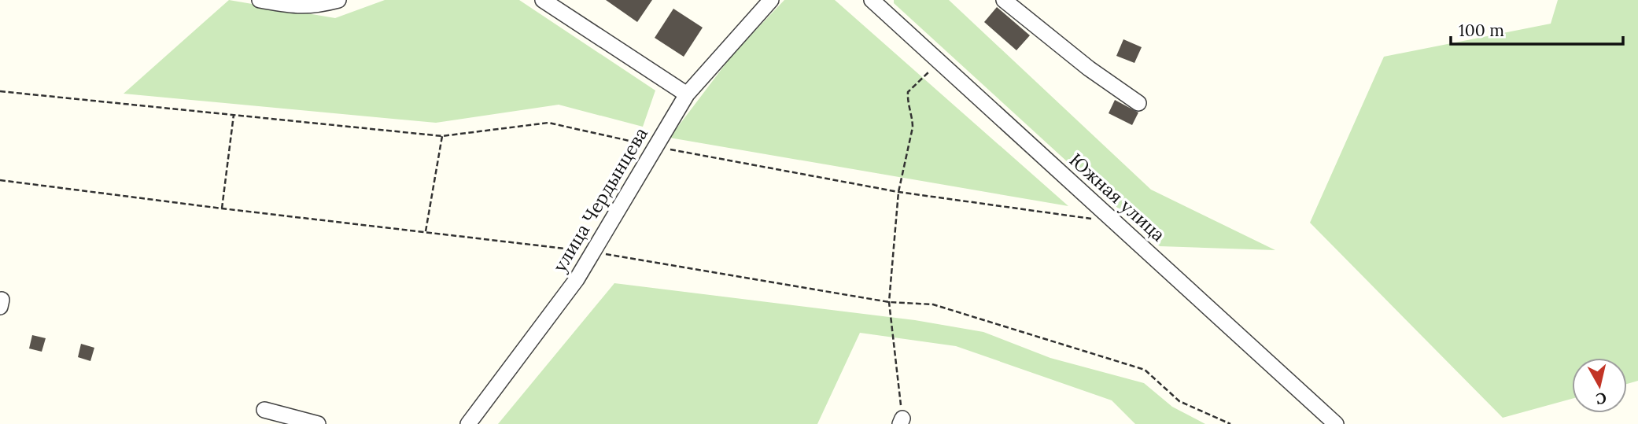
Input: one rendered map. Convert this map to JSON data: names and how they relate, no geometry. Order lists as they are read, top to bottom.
{
  "streets": {
    "street": ["Южная улица", "улица Чердынцева"]
  },
  "scale_bar": "100 m",
  "north": "bottom"
}
